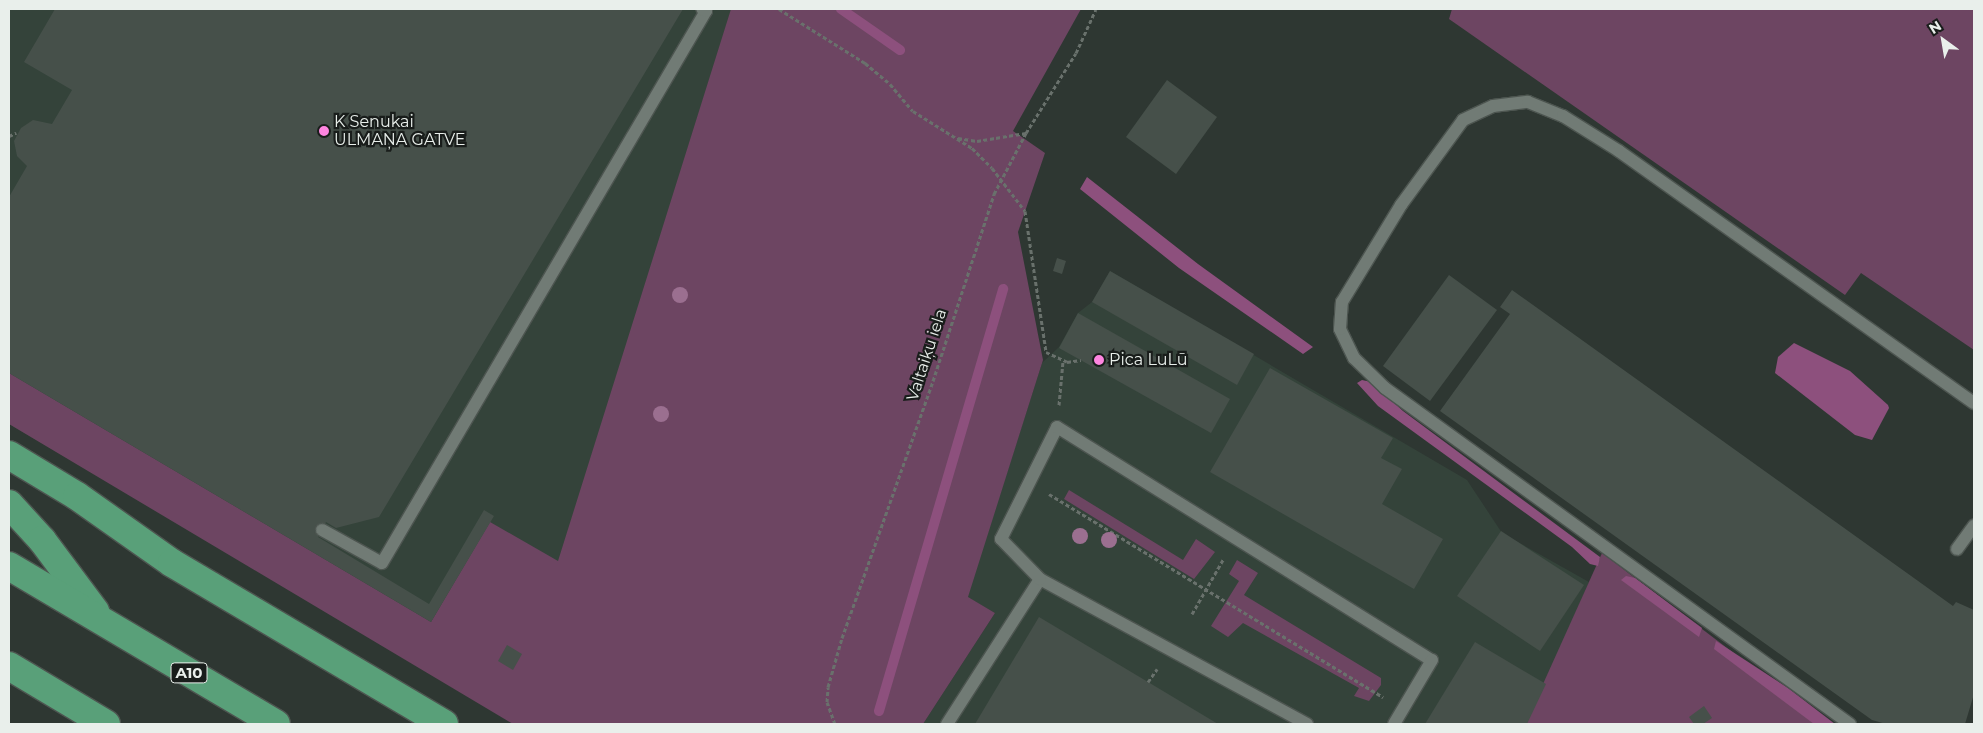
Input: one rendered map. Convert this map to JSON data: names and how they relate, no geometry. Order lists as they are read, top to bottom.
{
  "streets": {
    "highway": ["A10"],
    "path": ["Valtaiķu iela"]
  },
  "places": ["K Senukai ULMAŅA GATVE", "Pica LuLū"],
  "north": "top left"
}
